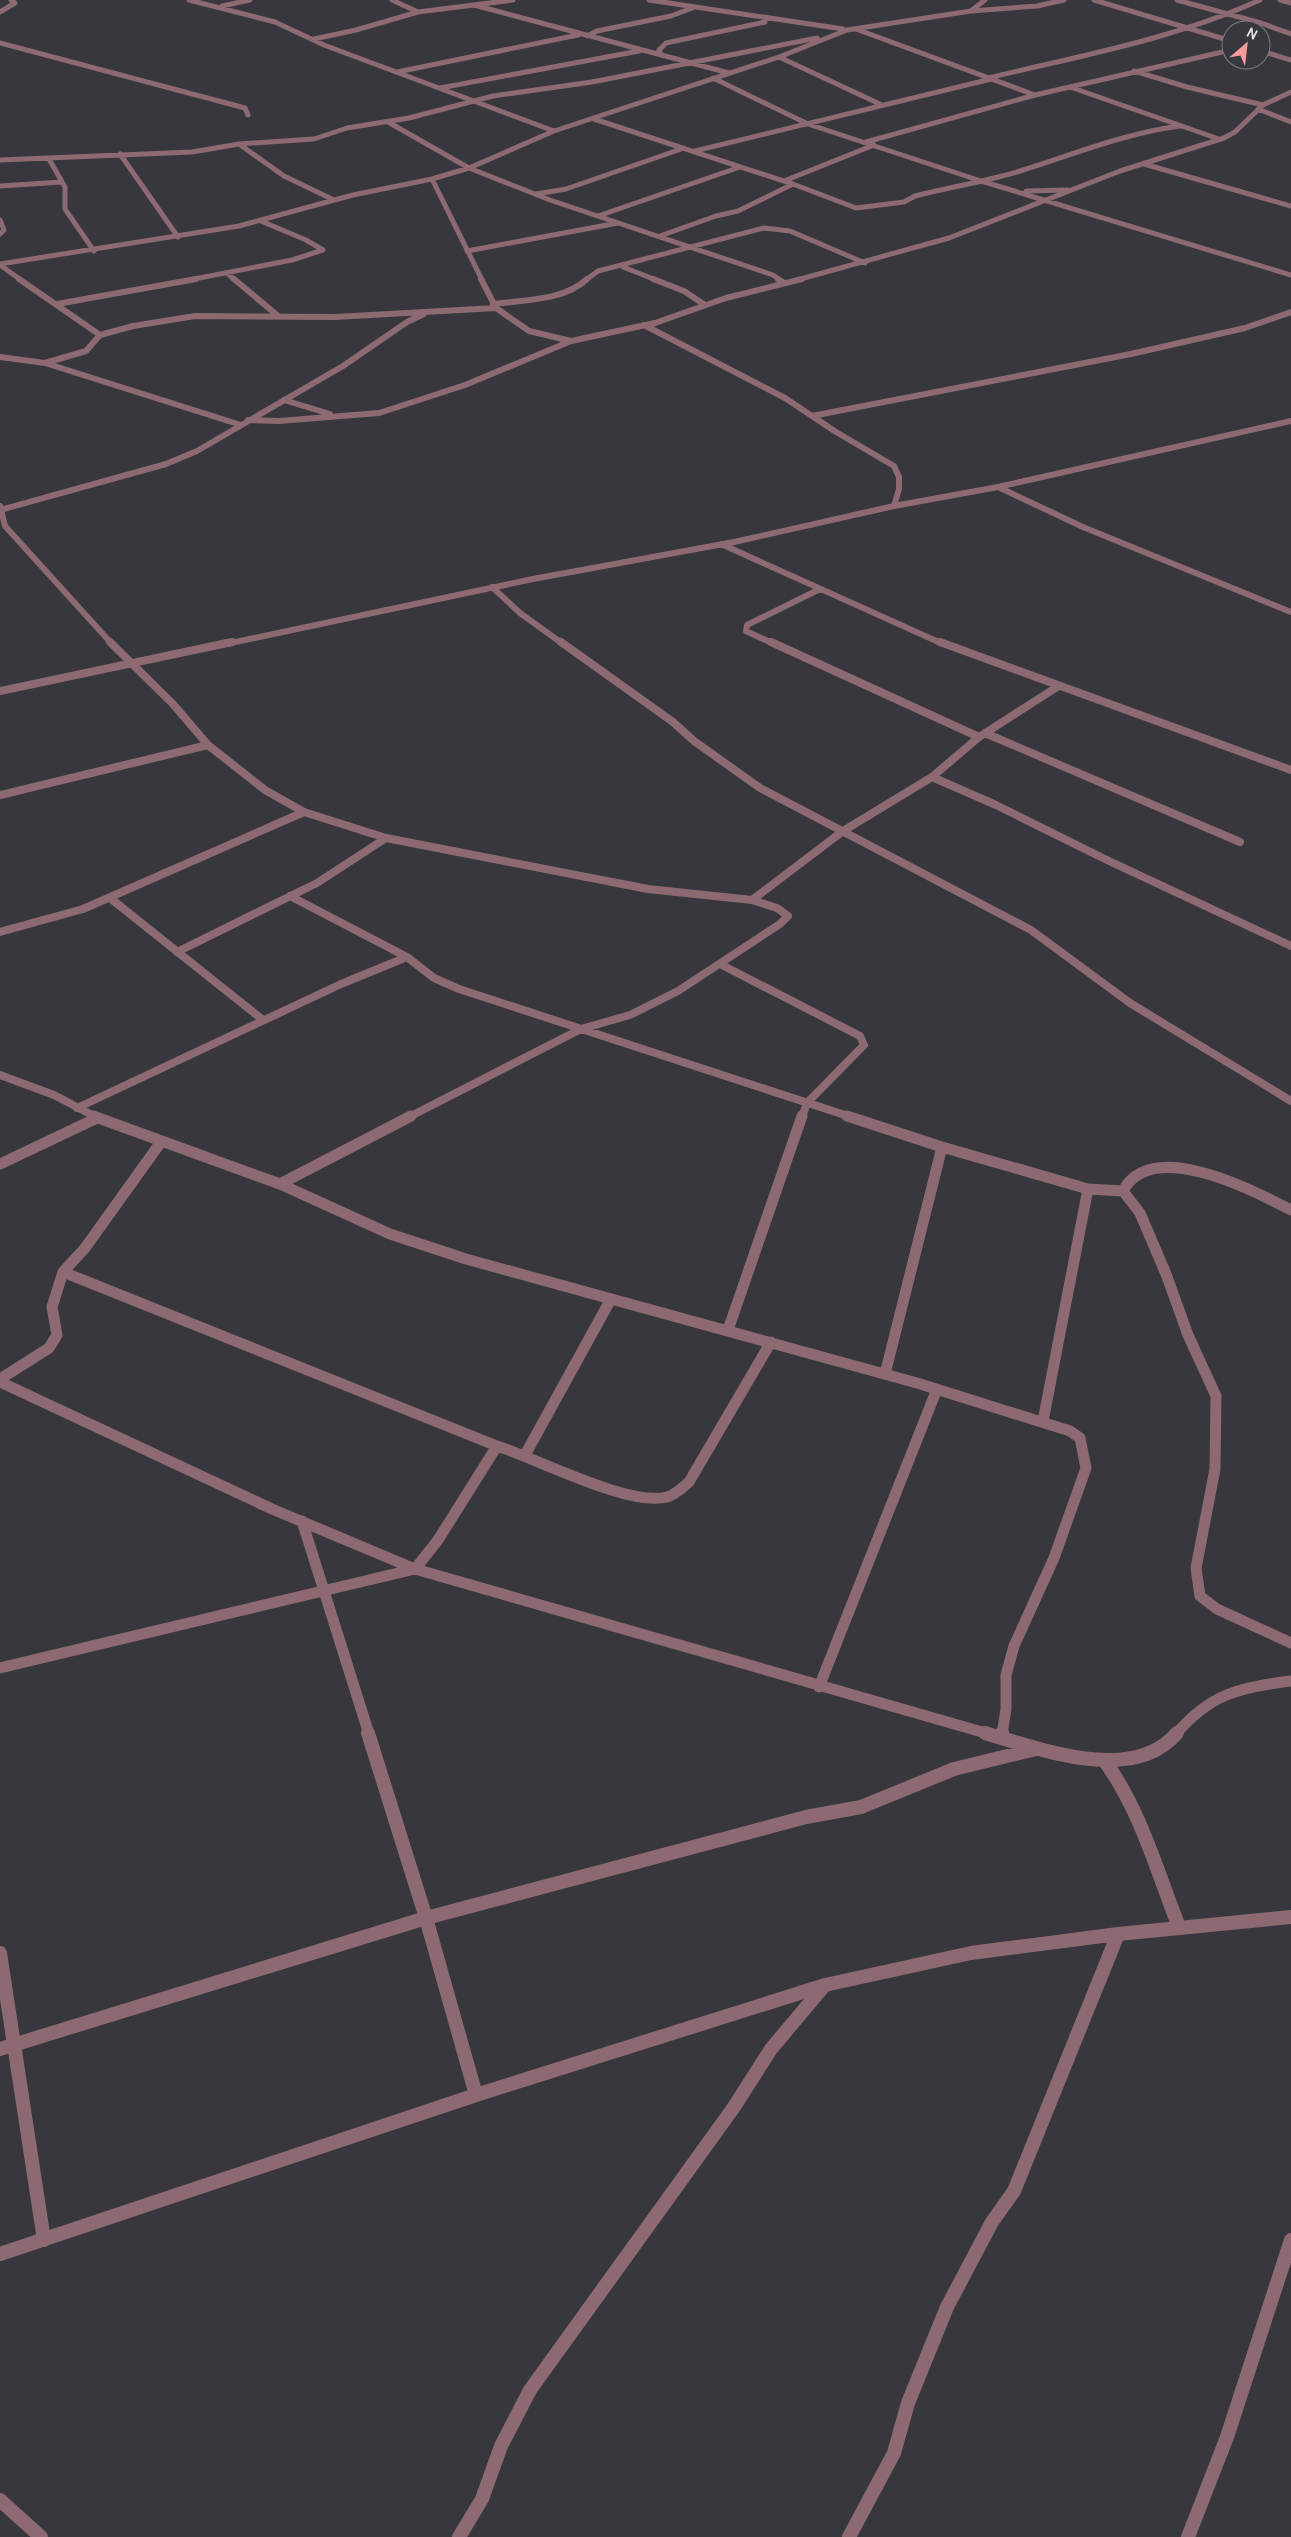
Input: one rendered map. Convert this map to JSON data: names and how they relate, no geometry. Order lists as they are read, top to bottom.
{
  "north": "top right"
}
